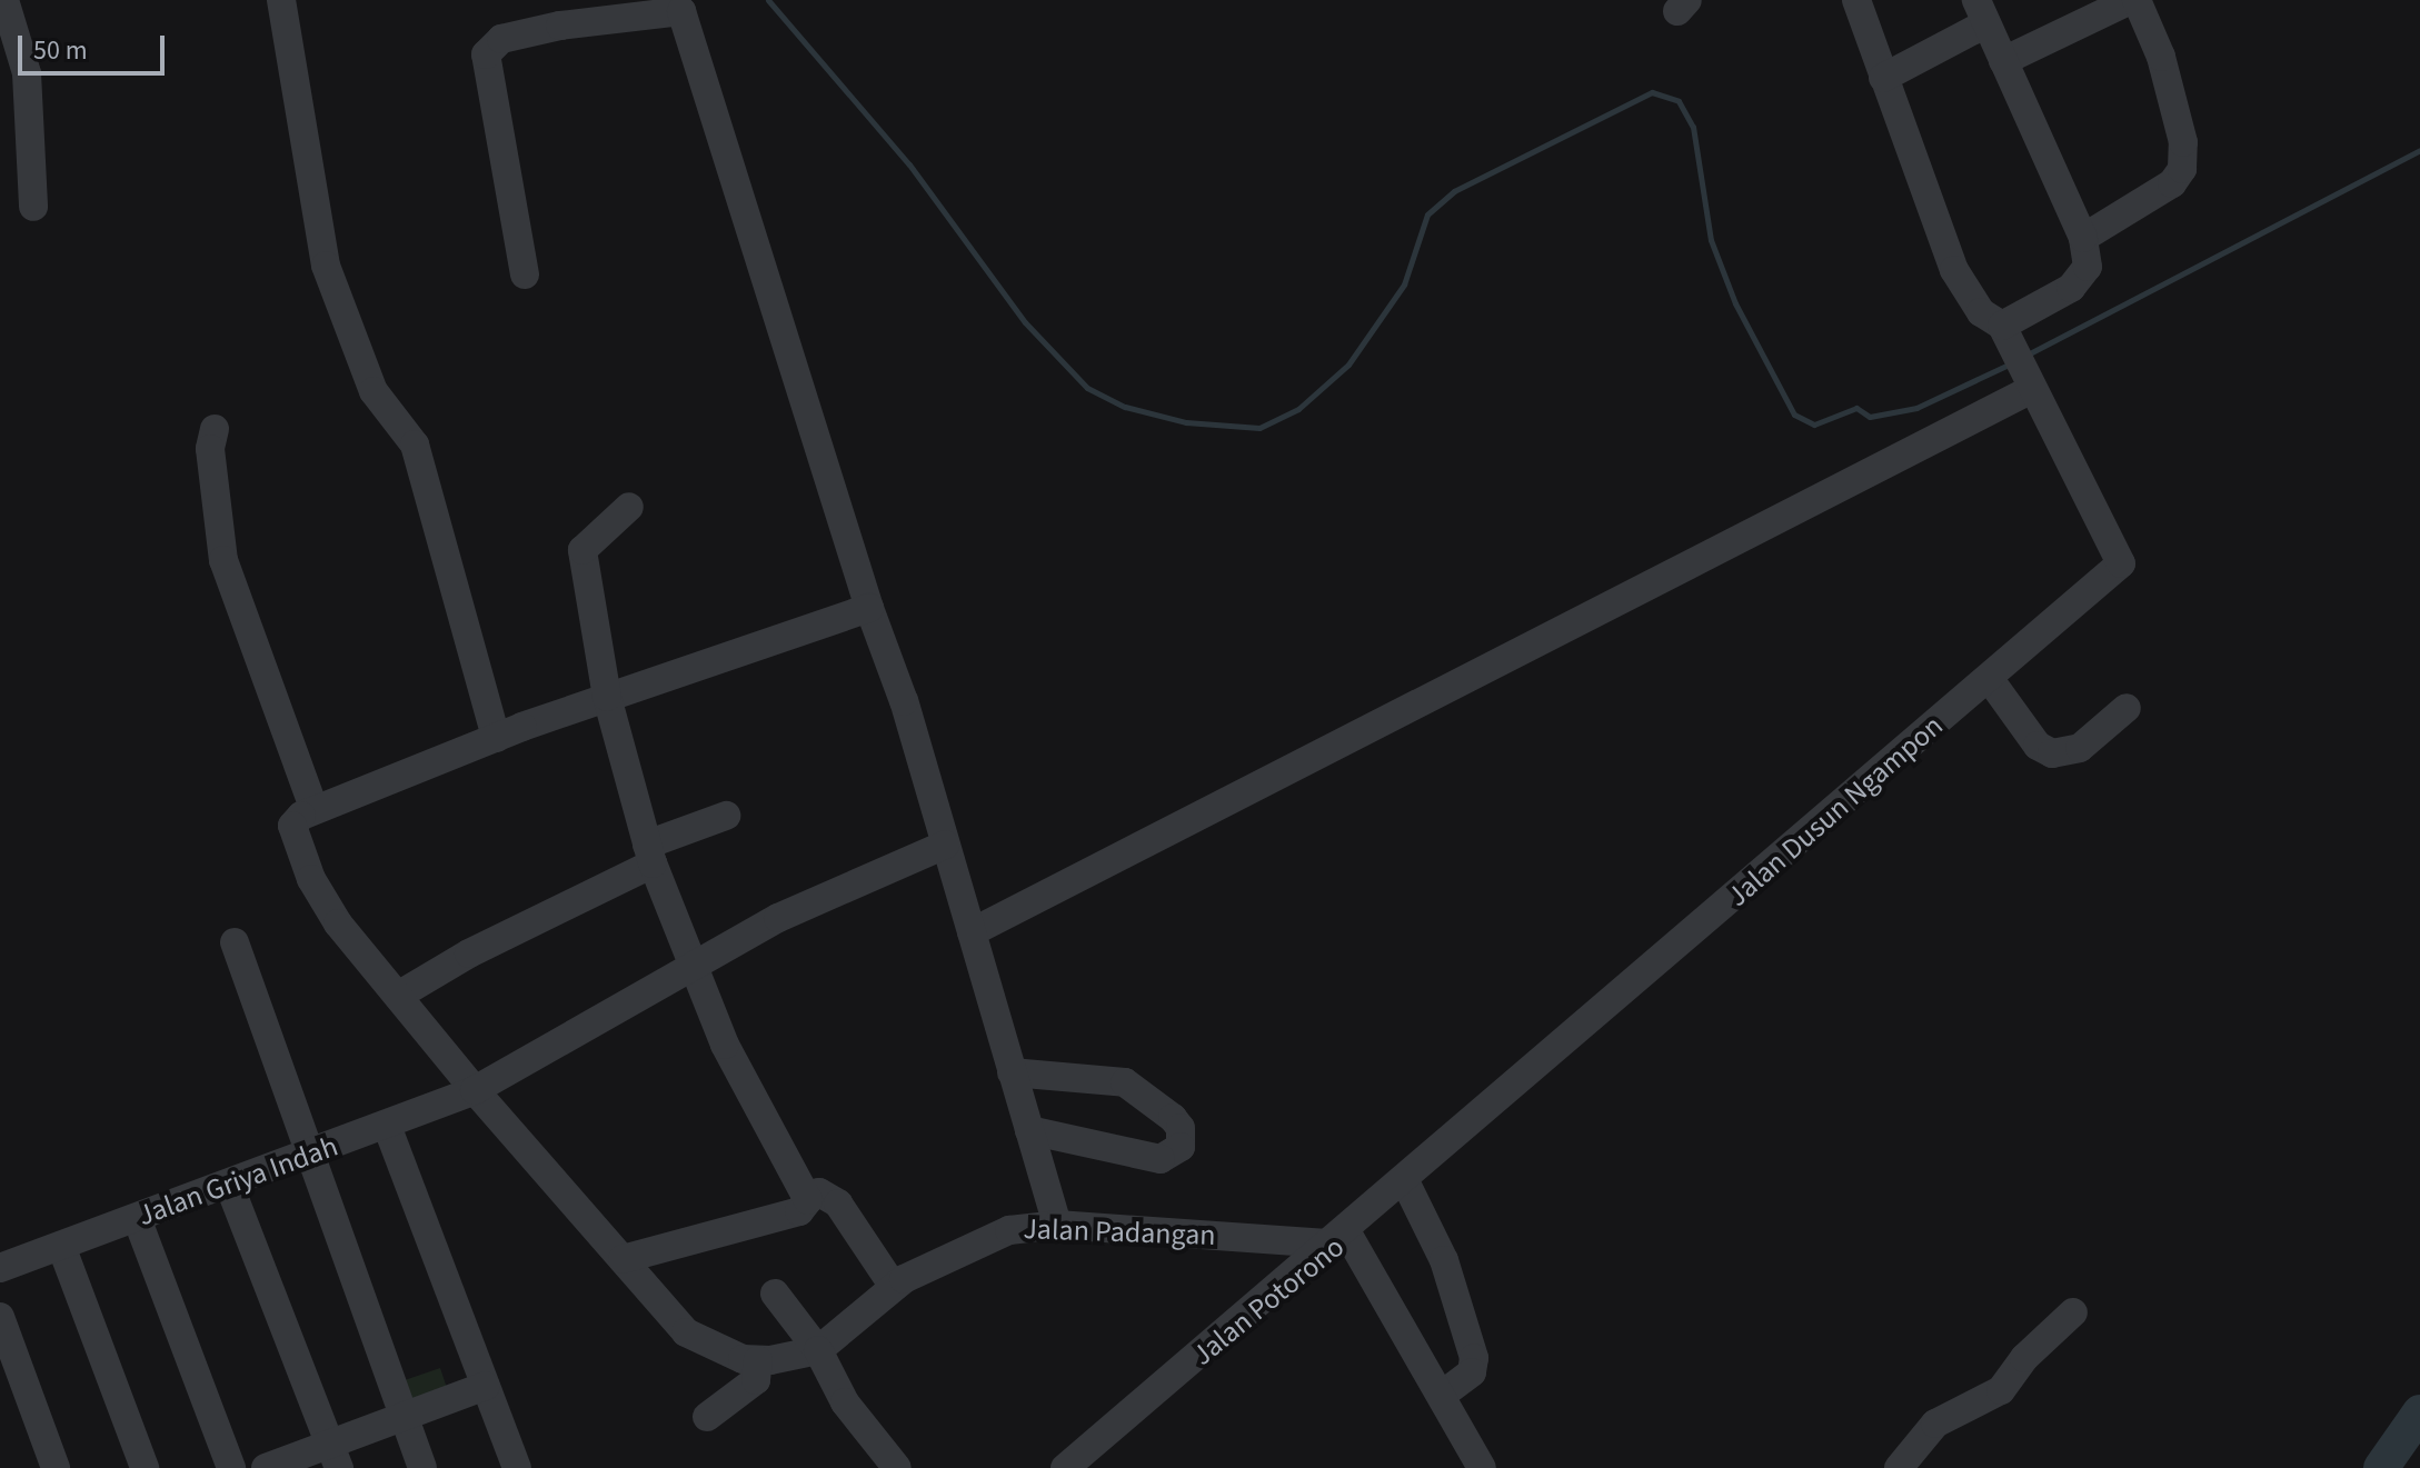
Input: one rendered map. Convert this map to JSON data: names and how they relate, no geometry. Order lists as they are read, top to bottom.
{
  "streets": {
    "street": [
      "Jalan Dusun Ngampon",
      "Jalan Griya Indah",
      "Jalan Padangan",
      "Jalan Potorono"
    ]
  },
  "crossings": [
    ["Jalan Dusun Ngampon", "Jalan Padangan"],
    ["Jalan Dusun Ngampon", "Jalan Potorono"],
    ["Jalan Padangan", "Jalan Potorono"]
  ],
  "scale_bar": "50 m"
}
